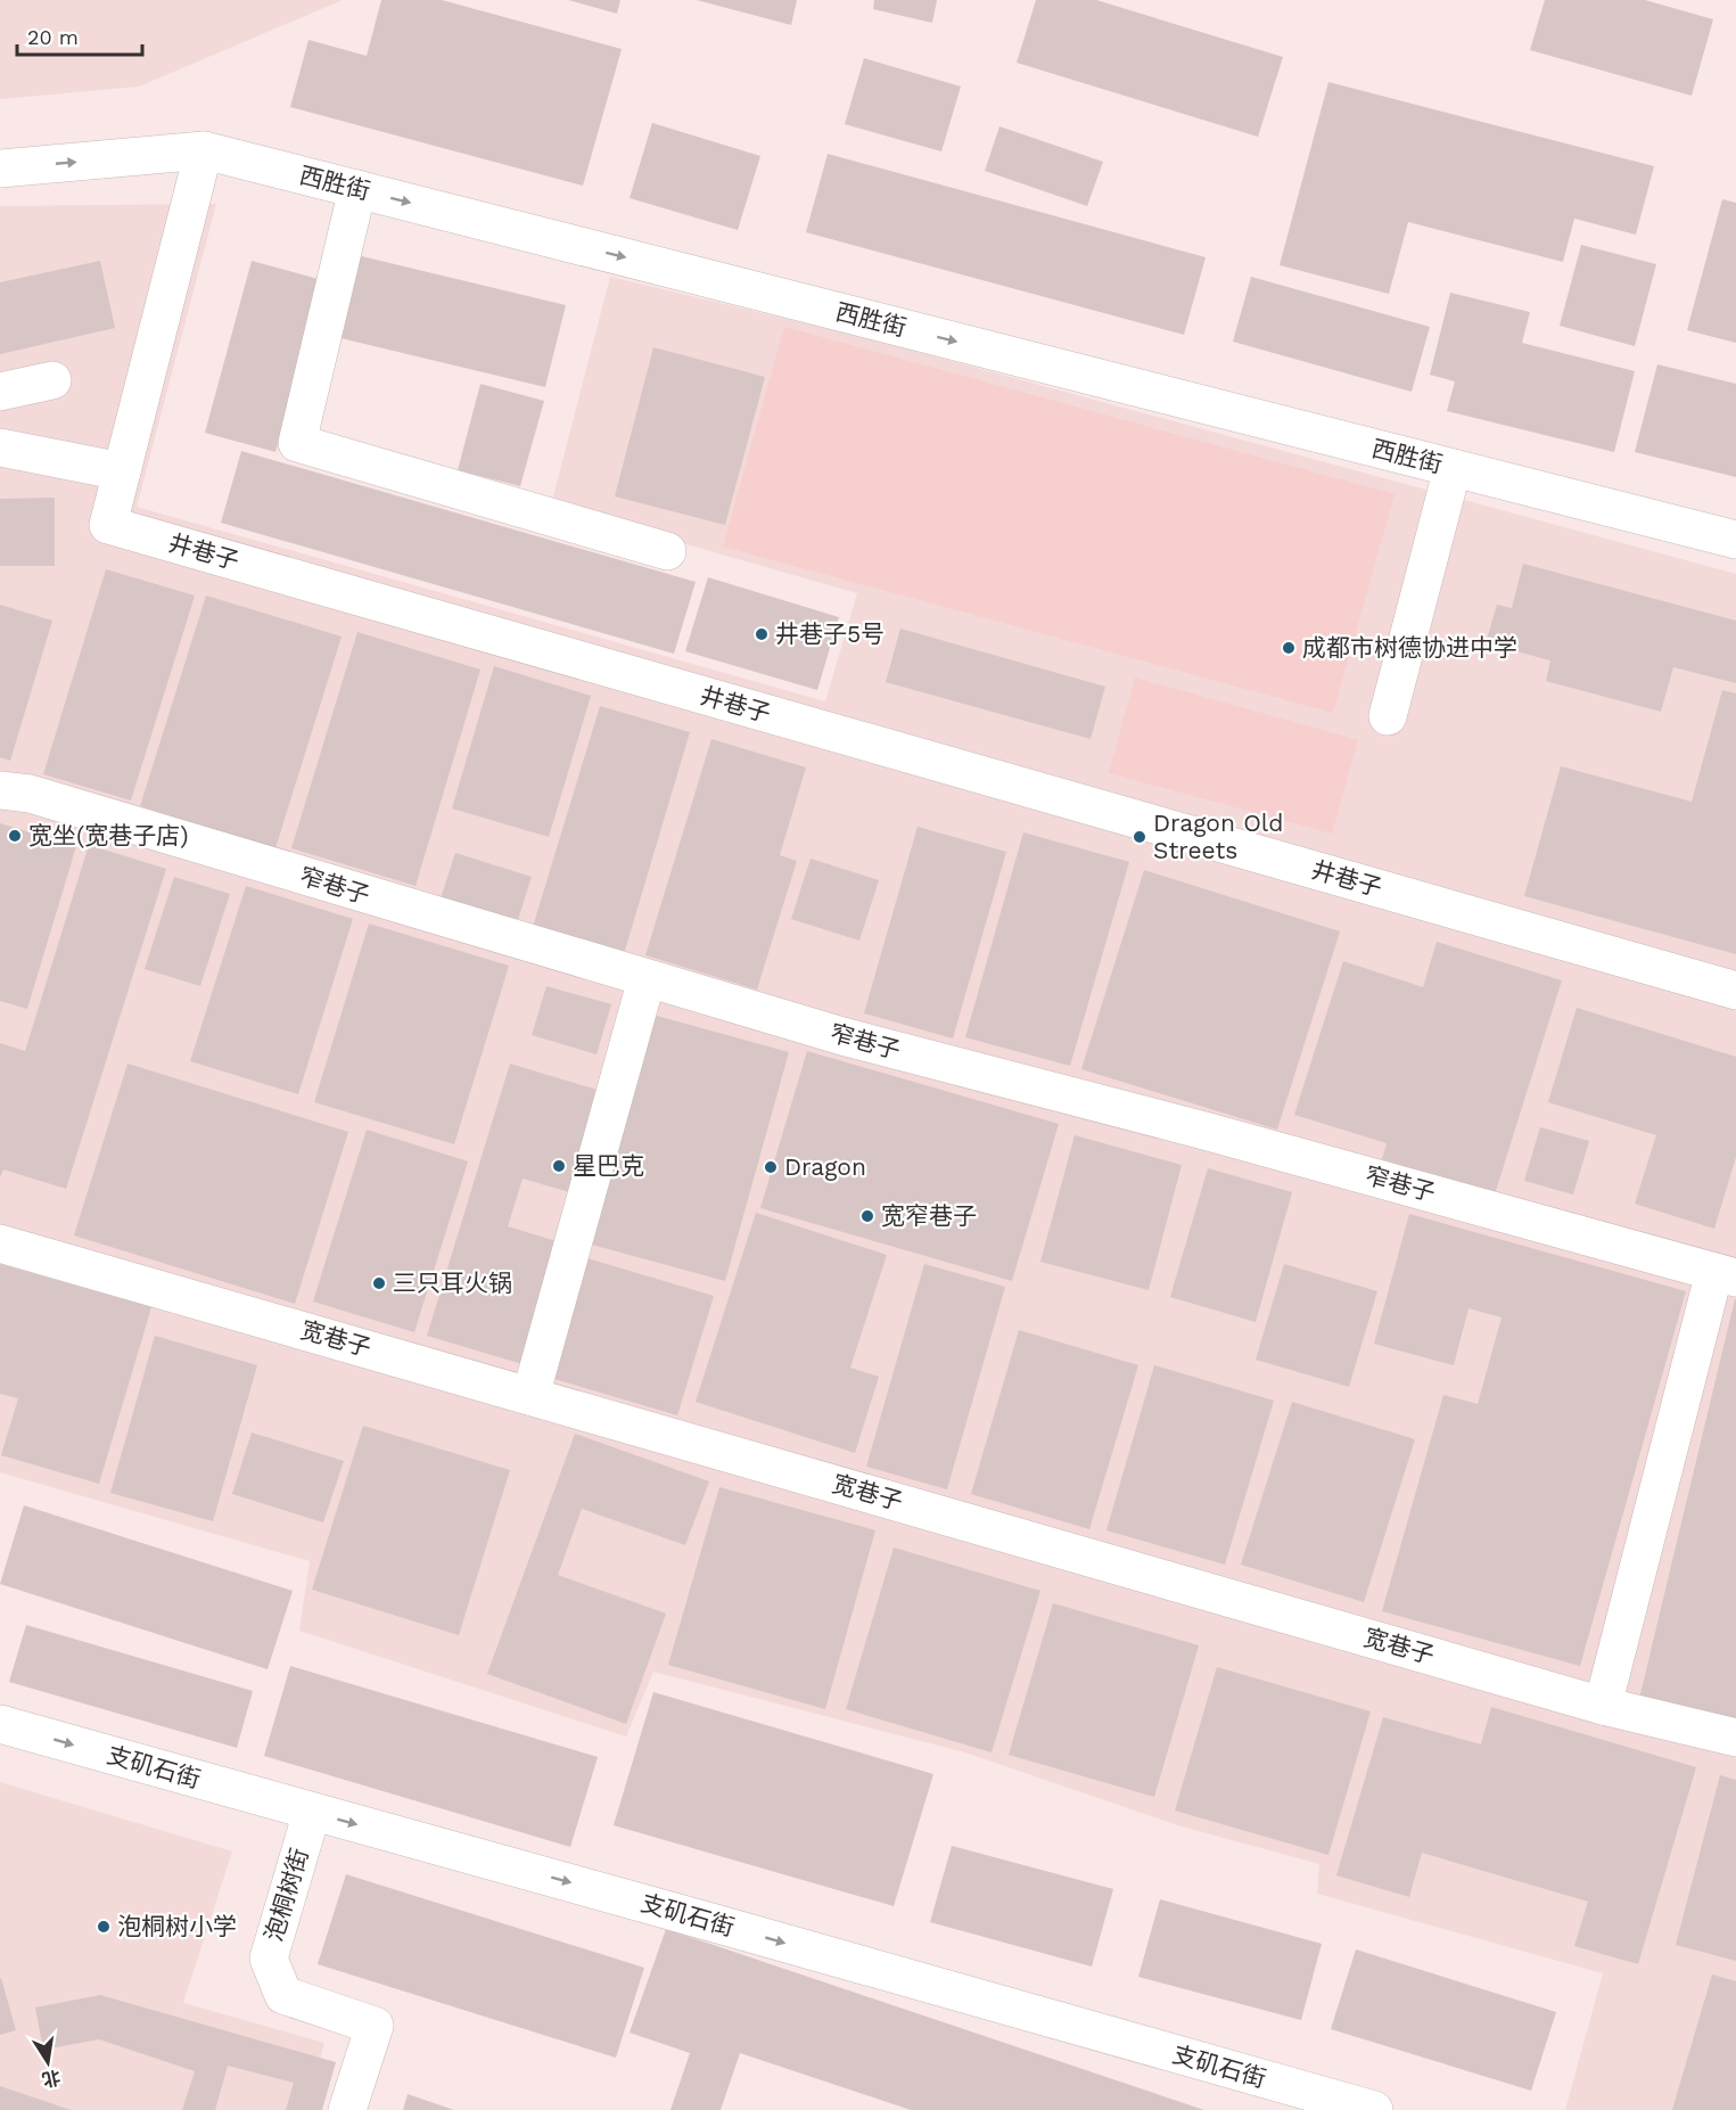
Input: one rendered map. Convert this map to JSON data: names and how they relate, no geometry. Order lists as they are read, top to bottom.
{
  "streets": {
    "street": [
      "西胜街",
      "井巷子",
      "窄巷子",
      "宽巷子",
      "支矶石街",
      "泡桐树街"
    ]
  },
  "crossings": [
    ["西胜街", "井巷子"],
    ["支矶石街", "泡桐树街"]
  ],
  "one_way": ["西胜街", "支矶石街"],
  "places": [
    "井巷子5号",
    "成都市树德协进中学",
    "宽坐(宽巷子店)",
    "Dragon Old Streets",
    "星巴克",
    "Dragon",
    "宽窄巷子",
    "三只耳火锅",
    "泡桐树小学"
  ],
  "scale_bar": "20 m",
  "north": "bottom"
}
